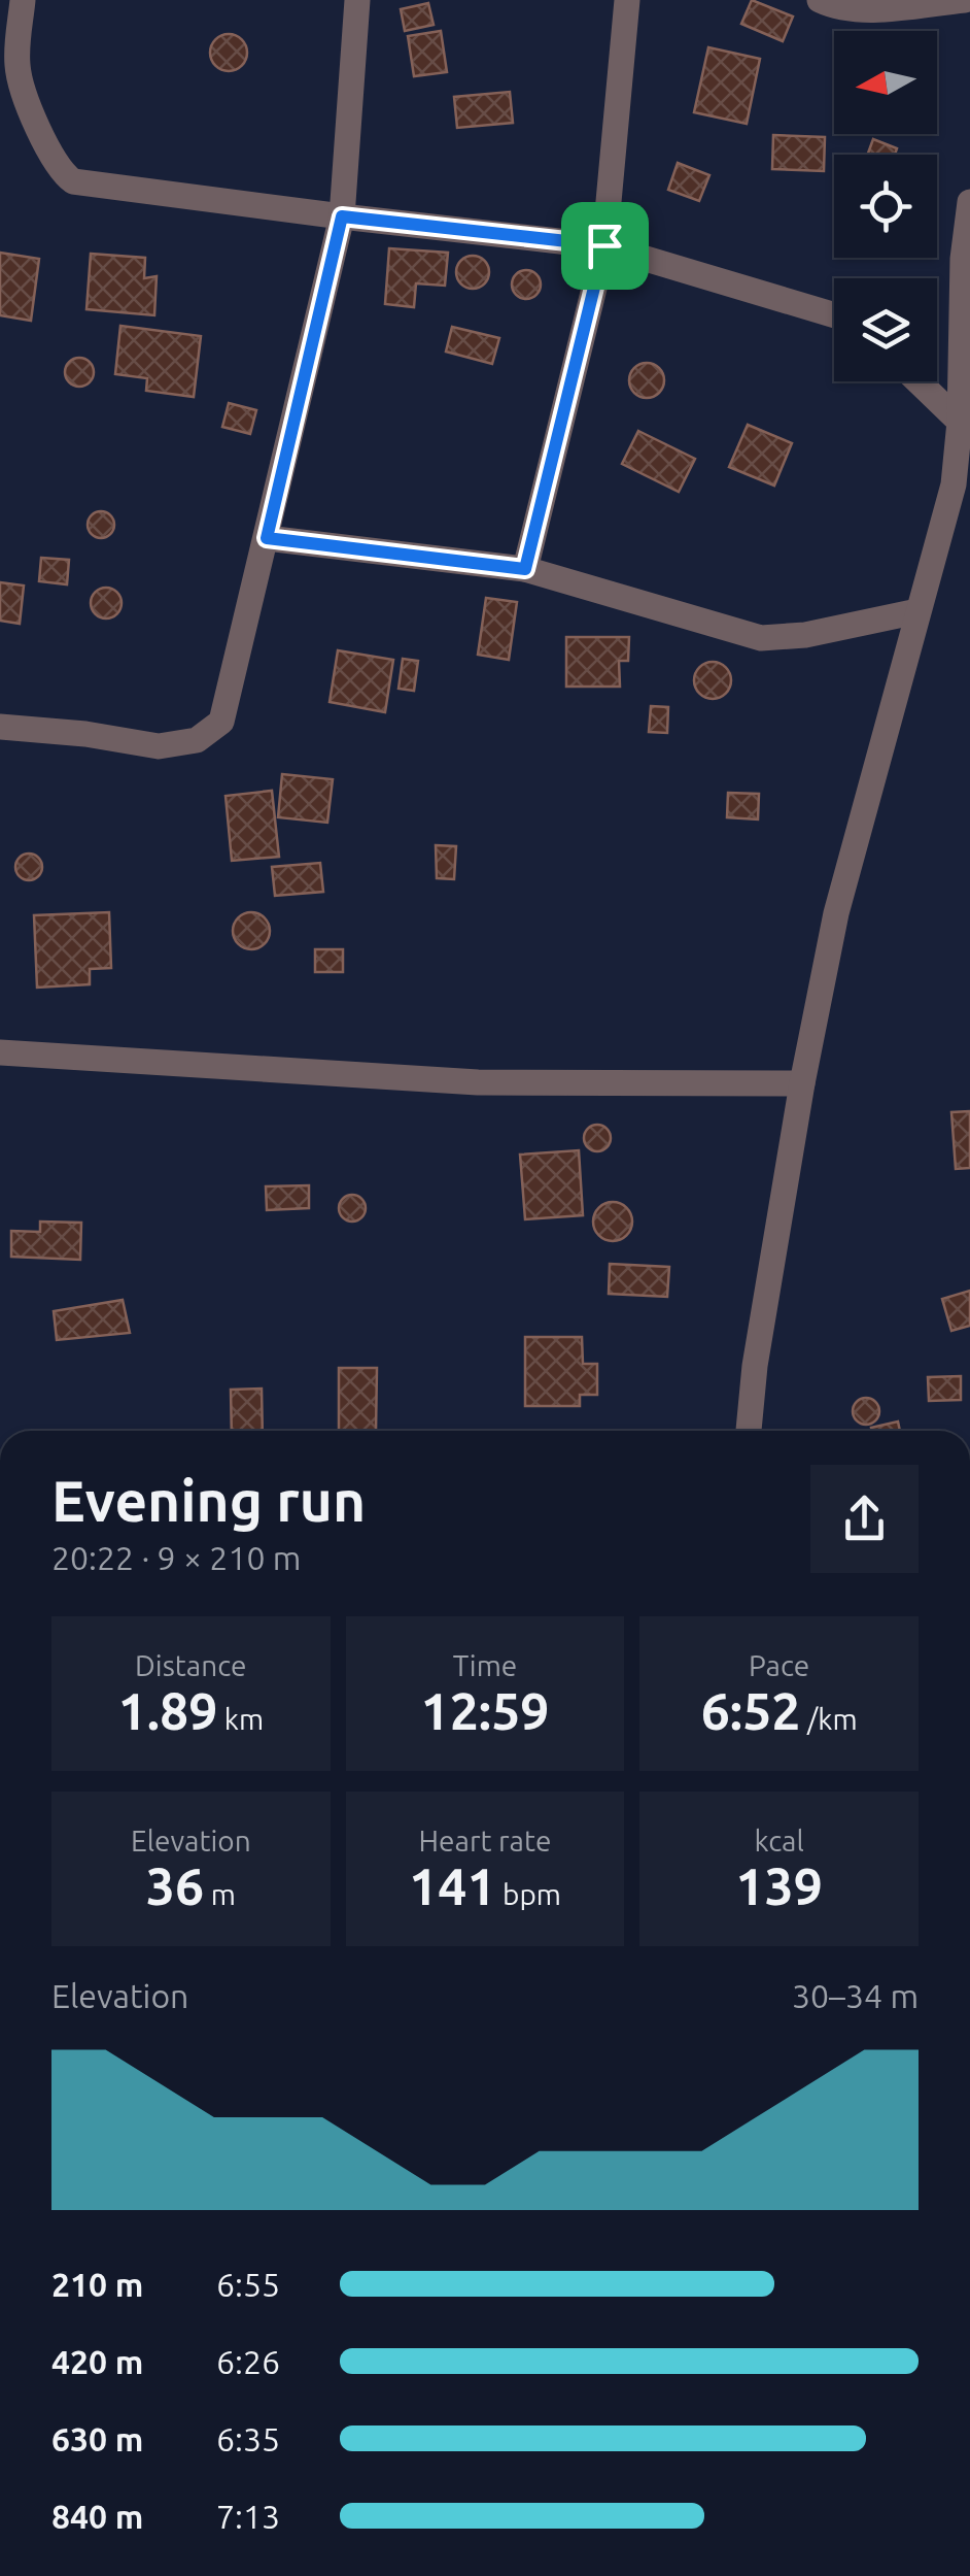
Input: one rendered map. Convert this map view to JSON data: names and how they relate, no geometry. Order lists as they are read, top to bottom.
{
  "north": "left",
  "page": {
    "heading": ["Evening run", "20:22 · 9 × 210 m"],
    "stats": [
      ["Distance", "1.89 km"],
      ["Time", "12:59"],
      ["Pace", "6:52 /km"],
      ["Elevation", "36 m"],
      ["Heart rate", "141 bpm"],
      ["kcal", "139"]
    ],
    "chart": ["Elevation", "30–34 m"],
    "list": [
      {
        "name": "210 m",
        "note": "6:55"
      },
      {
        "name": "420 m",
        "note": "6:26"
      },
      {
        "name": "630 m",
        "note": "6:35"
      },
      {
        "name": "840 m",
        "note": "7:13"
      }
    ]
  }
}
